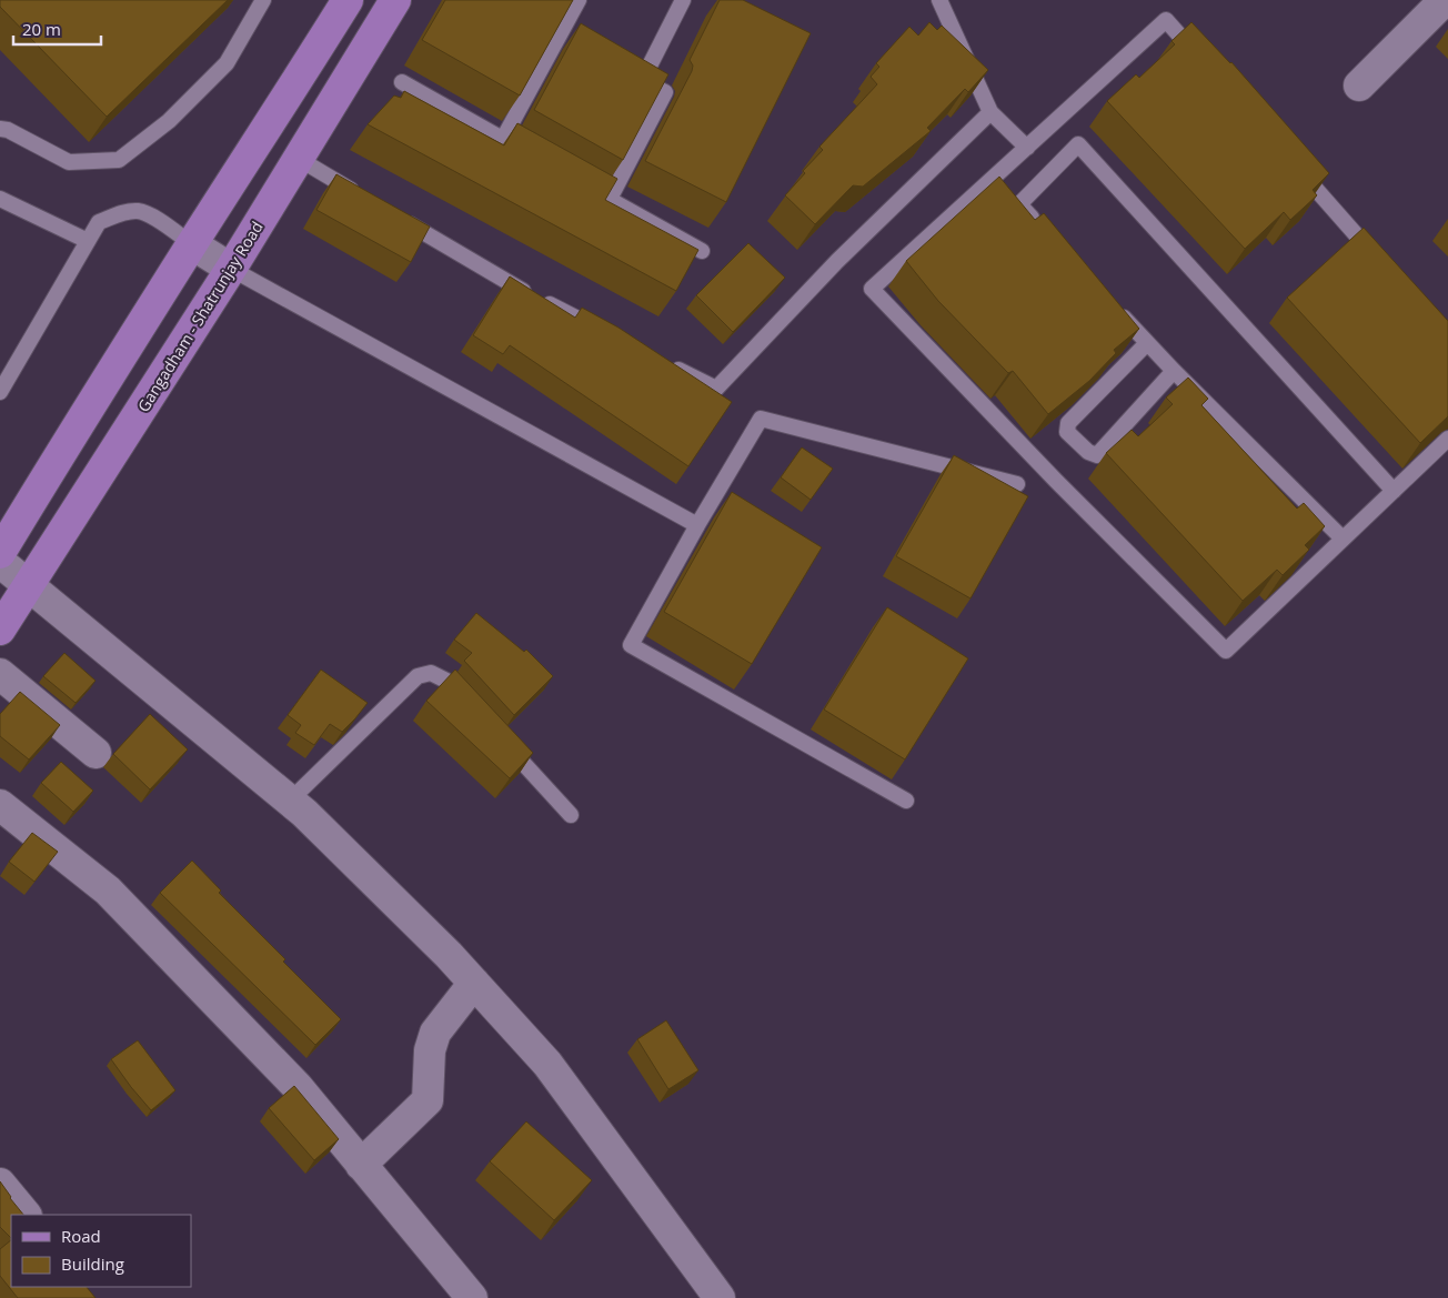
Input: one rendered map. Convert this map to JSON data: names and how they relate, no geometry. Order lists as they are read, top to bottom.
{
  "streets": {
    "main road": ["Gangadham - Shatrunjay Road"]
  },
  "legend": ["Road", "Building"],
  "scale_bar": "20 m"
}
